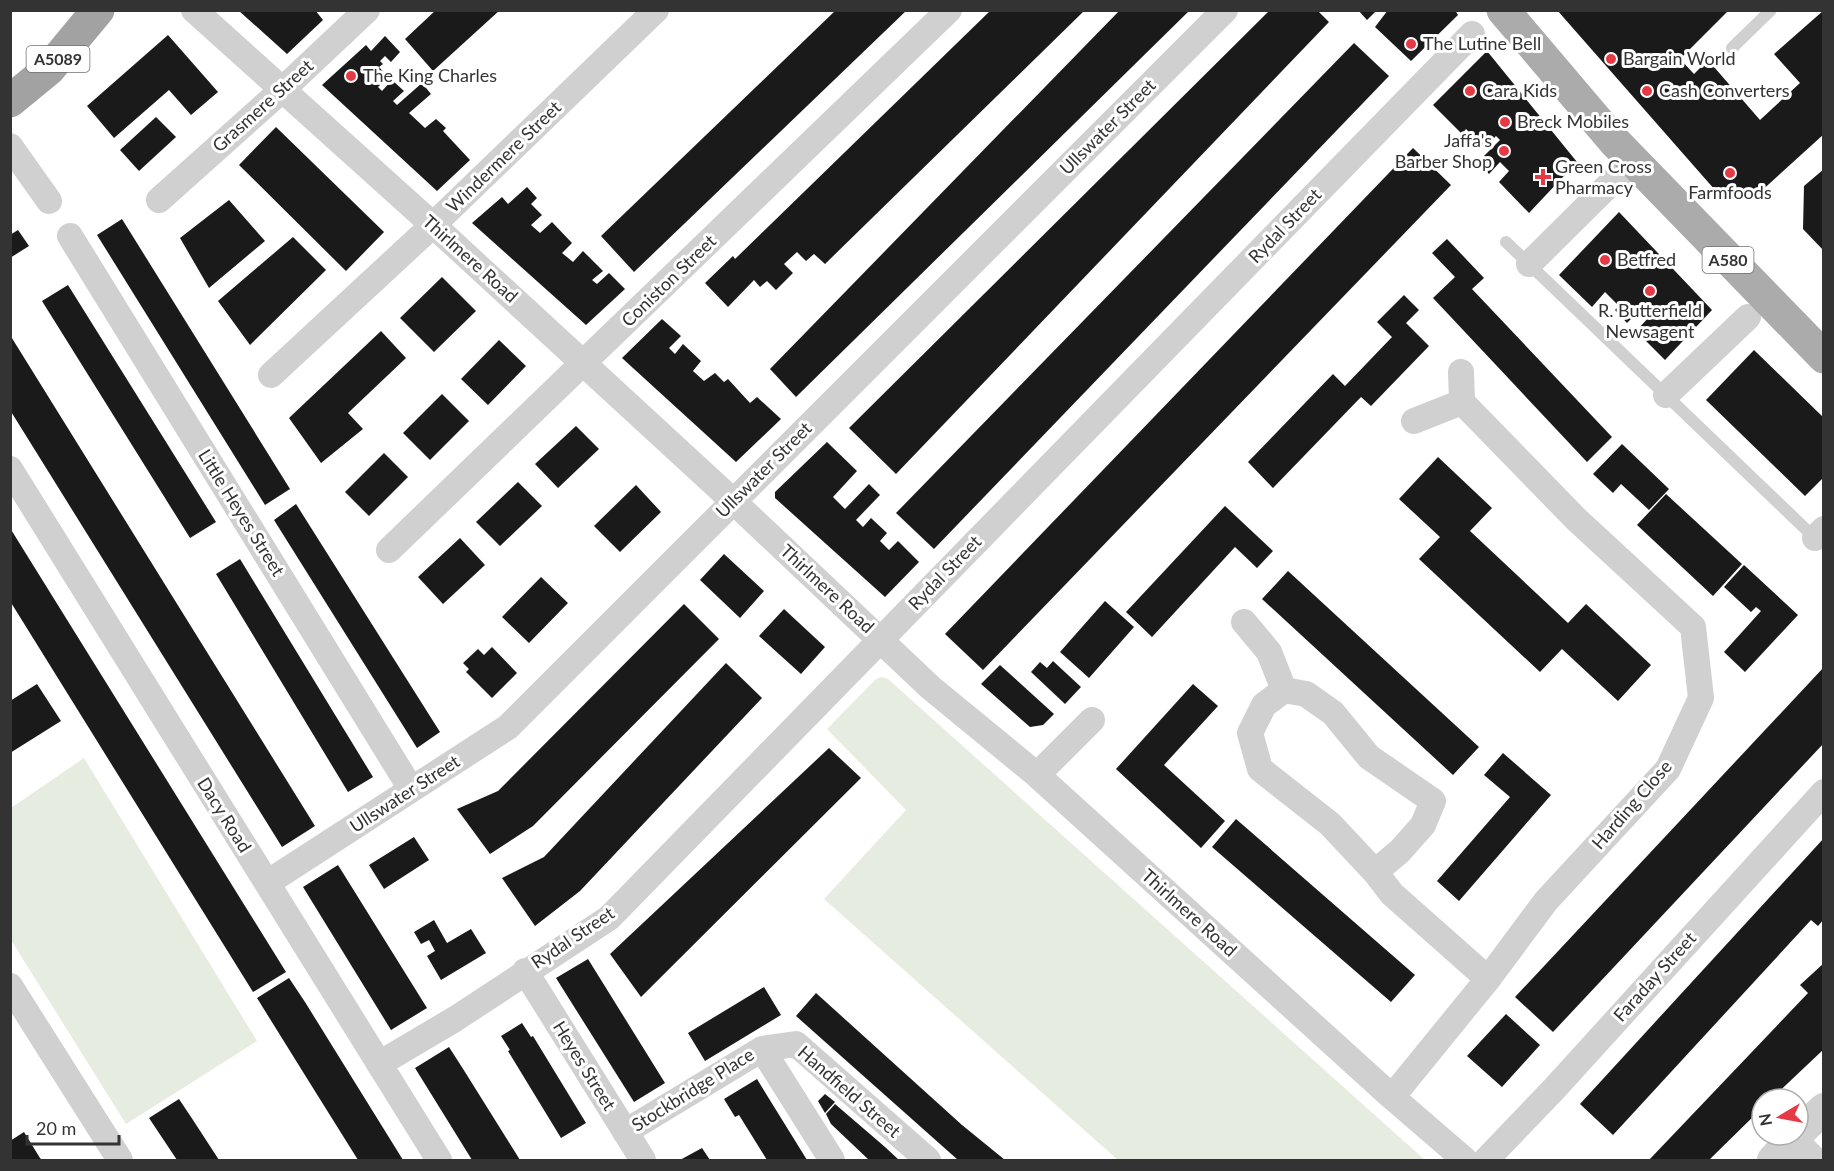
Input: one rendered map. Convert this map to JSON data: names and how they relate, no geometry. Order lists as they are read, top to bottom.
{
  "streets": {
    "highway": ["A5089"],
    "main road": ["A580"],
    "street": [
      "Grasmere Street",
      "Ullswater Street",
      "Windermere Street",
      "Rydal Street",
      "Thirlmere Road",
      "Coniston Street",
      "Little Heyes Street",
      "Harding Close",
      "Dacy Road",
      "Faraday Street",
      "Heyes Street",
      "Stockbridge Place",
      "Handfield Street"
    ]
  },
  "crossings": [
    ["Grasmere Street", "Thirlmere Road"],
    ["Ullswater Street", "Thirlmere Road"],
    ["Ullswater Street", "Little Heyes Street"],
    ["Ullswater Street", "Dacy Road"],
    ["Windermere Street", "Thirlmere Road"],
    ["Rydal Street", "Thirlmere Road"],
    ["Rydal Street", "Dacy Road"],
    ["Rydal Street", "Heyes Street"],
    ["Thirlmere Road", "Coniston Street"],
    ["Thirlmere Road", "Harding Close"],
    ["Heyes Street", "Stockbridge Place"],
    ["Stockbridge Place", "Handfield Street"]
  ],
  "places": {
    "other": [
      "The Lutine Bell",
      "Bargain World",
      "The King Charles",
      "Cara Kids",
      "Cash Converters",
      "Breck Mobiles",
      "Jaffa's Barber Shop",
      "Farmfoods",
      "Betfred",
      "R. Butterfield Newsagent"
    ],
    "health": ["Green Cross Pharmacy"]
  },
  "scale_bar": "20 m",
  "north": "left"
}
